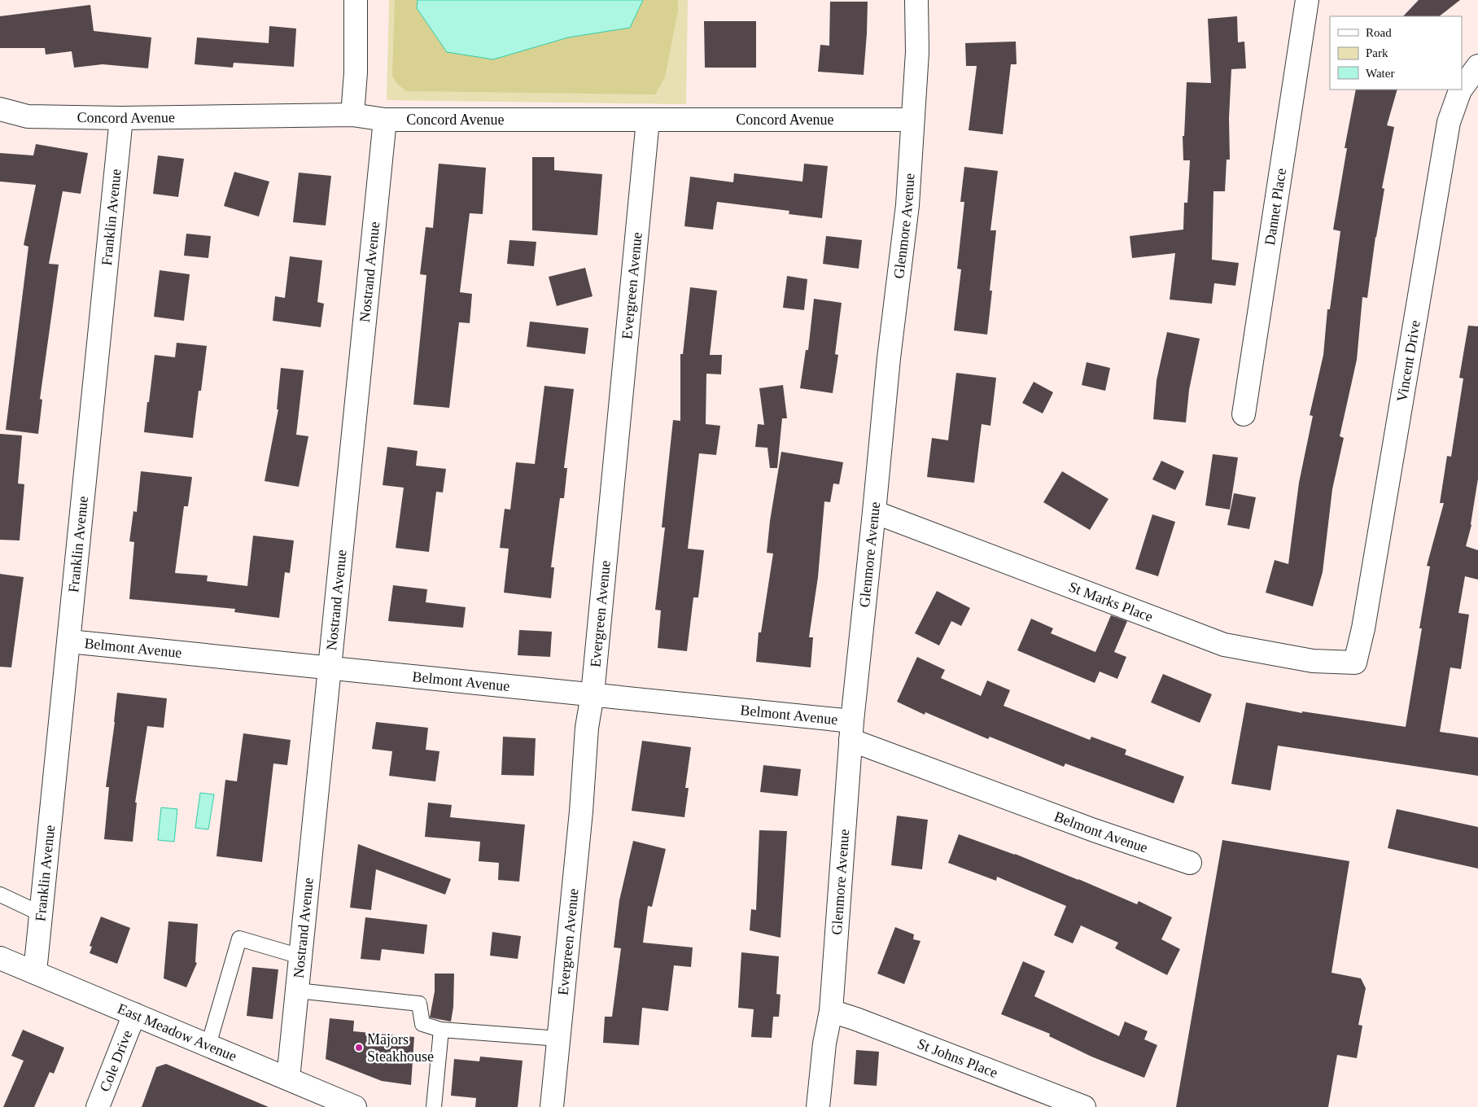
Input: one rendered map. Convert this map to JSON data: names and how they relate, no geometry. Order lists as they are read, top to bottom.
{
  "streets": {
    "street": [
      "Concord Avenue",
      "Dannet Place",
      "Franklin Avenue",
      "Glenmore Avenue",
      "Nostrand Avenue",
      "Evergreen Avenue",
      "Vincent Drive",
      "St Marks Place",
      "Belmont Avenue",
      "East Meadow Avenue",
      "St Johns Place",
      "Cole Drive"
    ]
  },
  "crossings": [
    ["Concord Avenue", "Franklin Avenue"],
    ["Concord Avenue", "Glenmore Avenue"],
    ["Concord Avenue", "Nostrand Avenue"],
    ["Concord Avenue", "Evergreen Avenue"],
    ["Franklin Avenue", "Belmont Avenue"],
    ["Franklin Avenue", "East Meadow Avenue"],
    ["Glenmore Avenue", "St Marks Place"],
    ["Glenmore Avenue", "Belmont Avenue"],
    ["Glenmore Avenue", "St Johns Place"],
    ["Nostrand Avenue", "Belmont Avenue"],
    ["Nostrand Avenue", "East Meadow Avenue"],
    ["Evergreen Avenue", "Belmont Avenue"],
    ["Vincent Drive", "St Marks Place"],
    ["East Meadow Avenue", "Cole Drive"]
  ],
  "places": ["Majors Steakhouse"],
  "legend": ["Road", "Park", "Water"]
}
